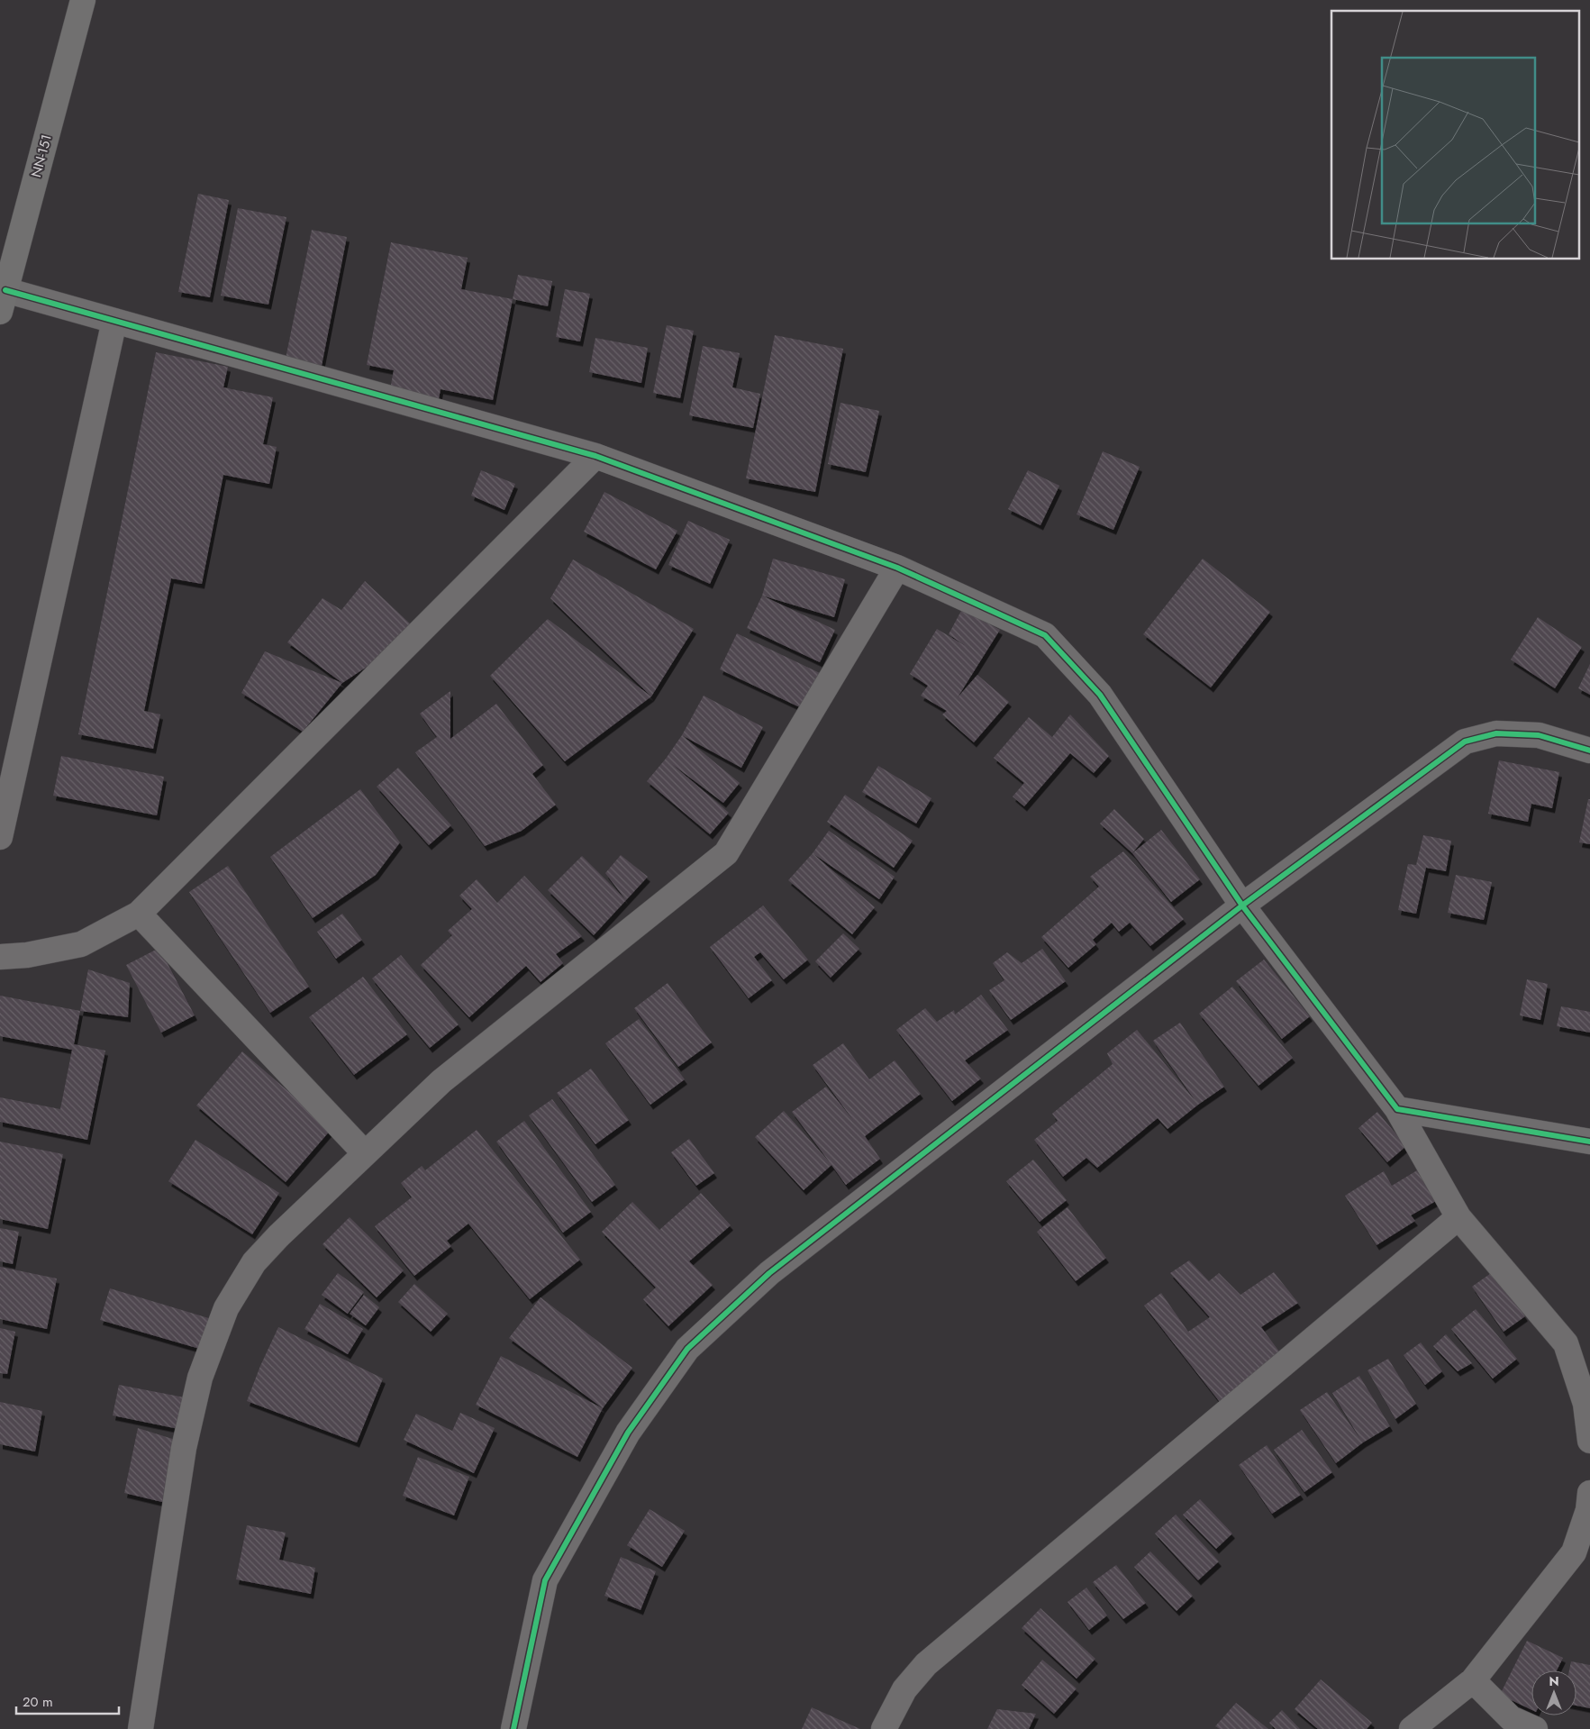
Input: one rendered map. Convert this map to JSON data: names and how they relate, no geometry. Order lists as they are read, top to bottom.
{
  "streets": {
    "street": ["NN-151"]
  },
  "scale_bar": "20 m",
  "north": "top"
}
